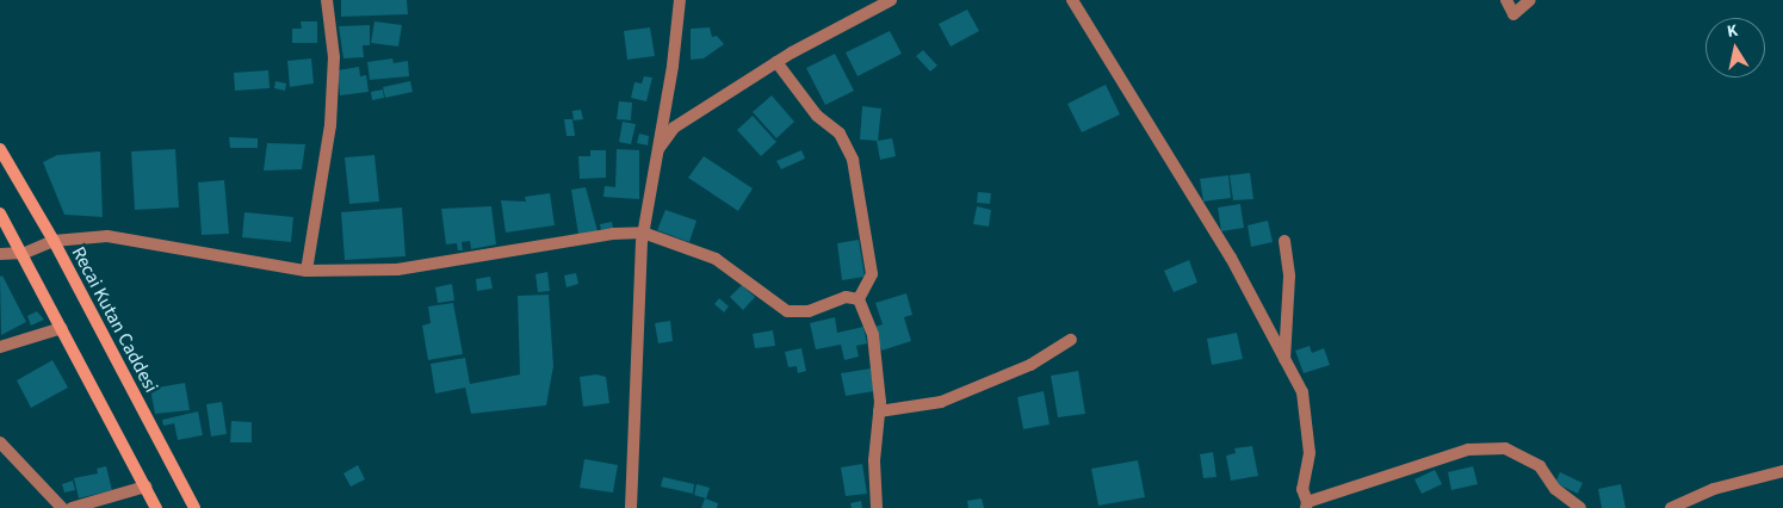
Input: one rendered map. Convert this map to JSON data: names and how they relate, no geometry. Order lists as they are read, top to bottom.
{
  "streets": {
    "main road": ["Recai Kutan Caddesi"]
  },
  "north": "top"
}
